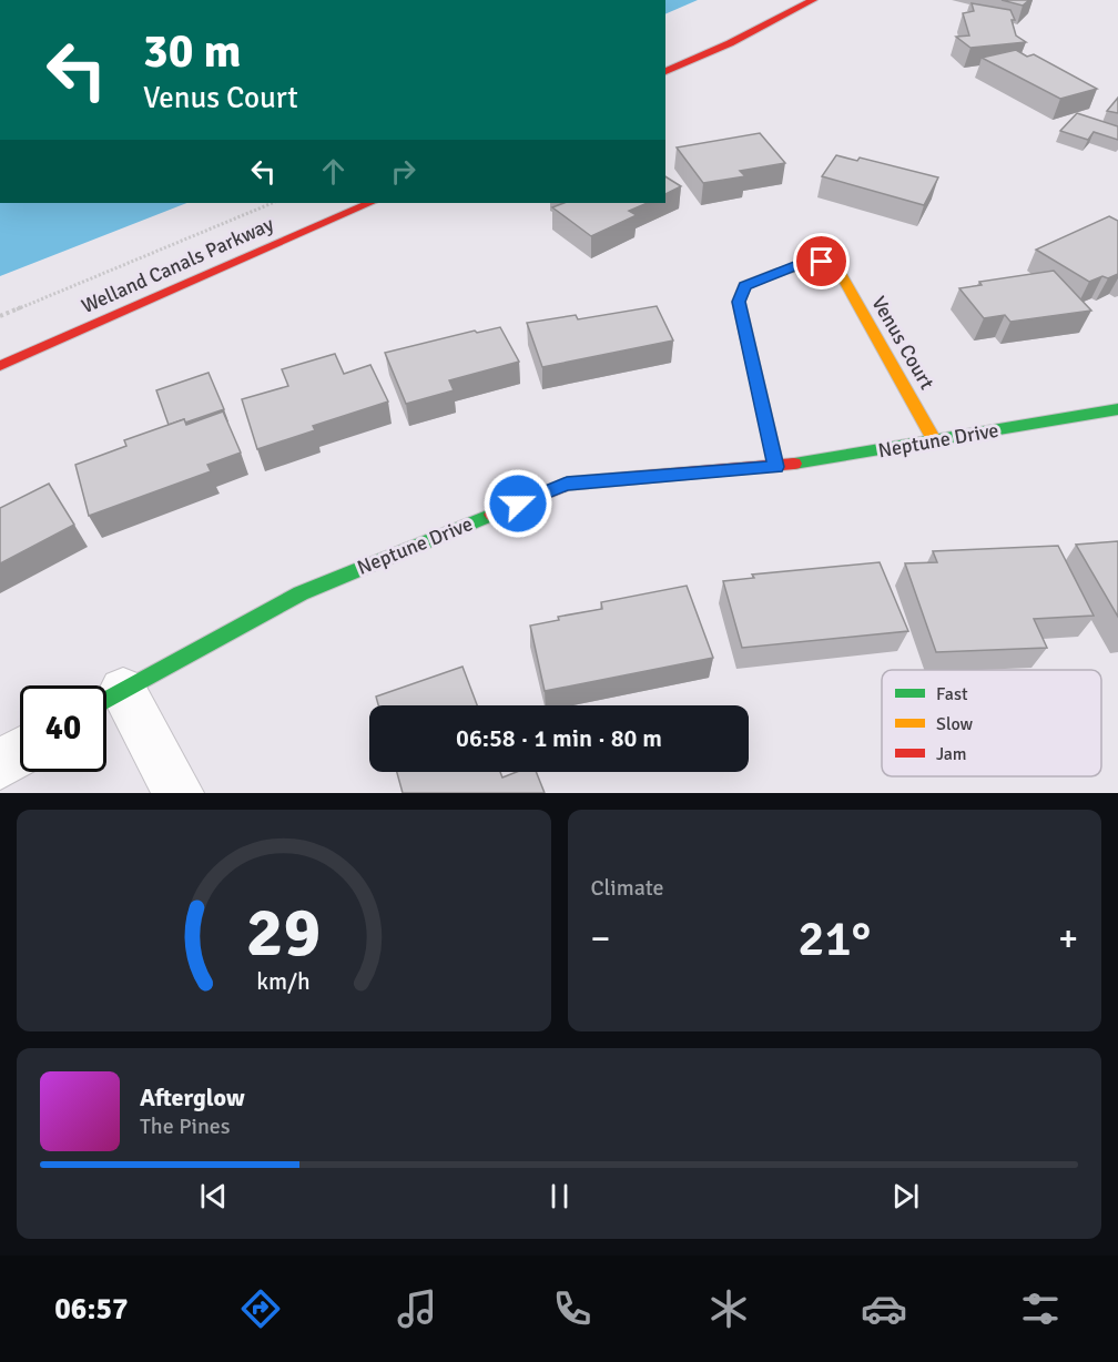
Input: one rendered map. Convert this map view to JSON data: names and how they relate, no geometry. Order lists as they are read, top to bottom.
{
  "streets": {
    "street": ["Welland Canals Parkway", "Venus Court", "Neptune Drive"]
  },
  "crossings": [
    ["Venus Court", "Neptune Drive"]
  ],
  "legend": ["Fast", "Slow", "Jam"],
  "page": {
    "turn": ["30 m", "Venus Court"],
    "limit": "40",
    "trip": "06:58 · 1 min · 80 m",
    "tile": "Climate",
    "heat": ["−", "21°", "+"],
    "song": ["Afterglow", "The Pines"],
    "tabs": "06:57",
    "gauge": ["29", "km/h"]
  }
}
